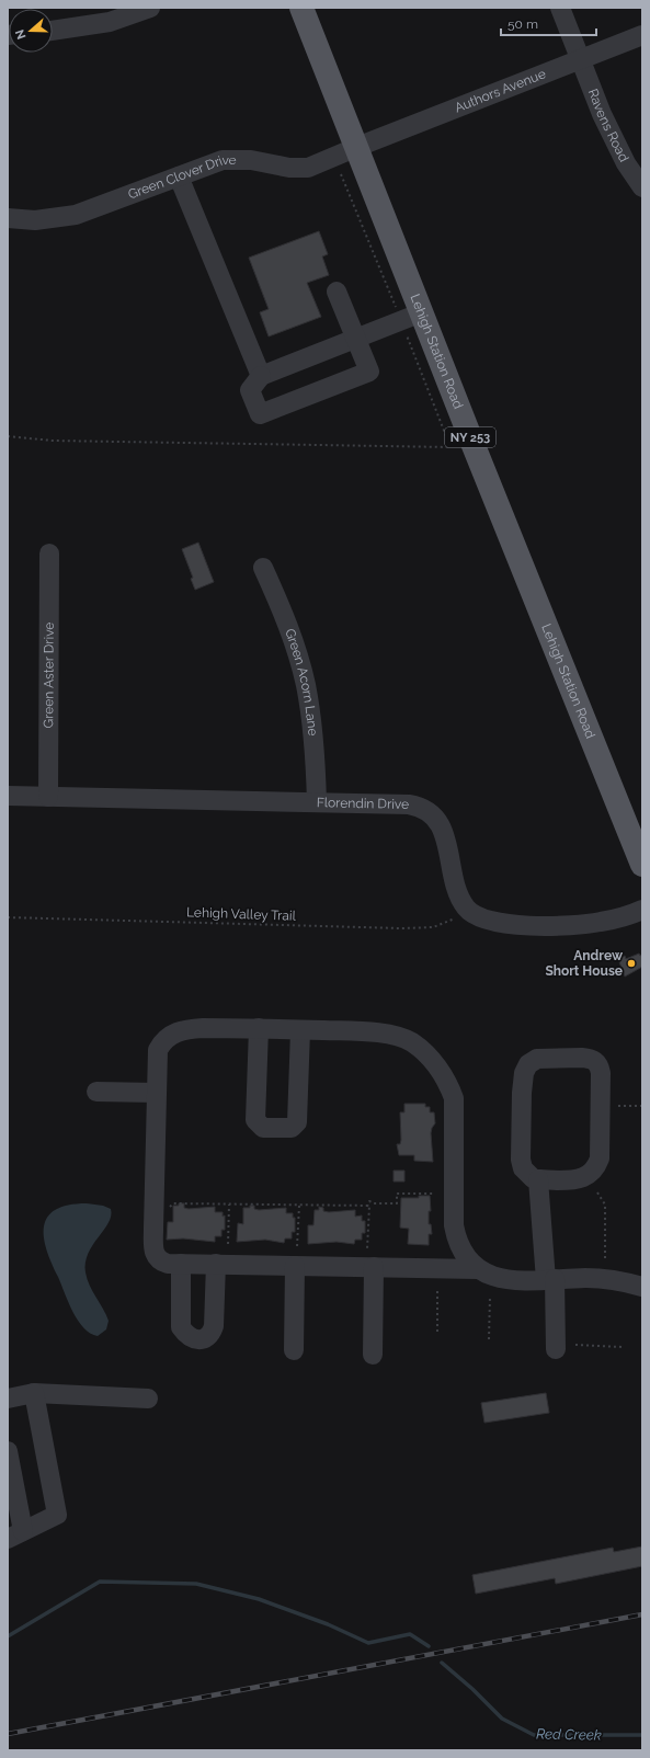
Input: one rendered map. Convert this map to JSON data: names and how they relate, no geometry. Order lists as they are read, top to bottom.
{
  "streets": {
    "main road": ["Lehigh Station Road", "NY 253"],
    "street": [
      "Authors Avenue",
      "Ravens Road",
      "Green Clover Drive",
      "Green Aster Drive",
      "Green Acorn Lane",
      "Florendin Drive"
    ],
    "path": ["Lehigh Valley Trail"]
  },
  "crossings": [
    ["Authors Avenue", "Ravens Road"],
    ["Authors Avenue", "Green Clover Drive"],
    ["Authors Avenue", "Lehigh Station Road"],
    ["Green Clover Drive", "Lehigh Station Road"],
    ["Green Aster Drive", "Florendin Drive"],
    ["Green Acorn Lane", "Florendin Drive"],
    ["Florendin Drive", "Lehigh Valley Trail"]
  ],
  "water": ["Red Creek"],
  "places": ["Andrew Short House"],
  "scale_bar": "50 m",
  "north": "left"
}
